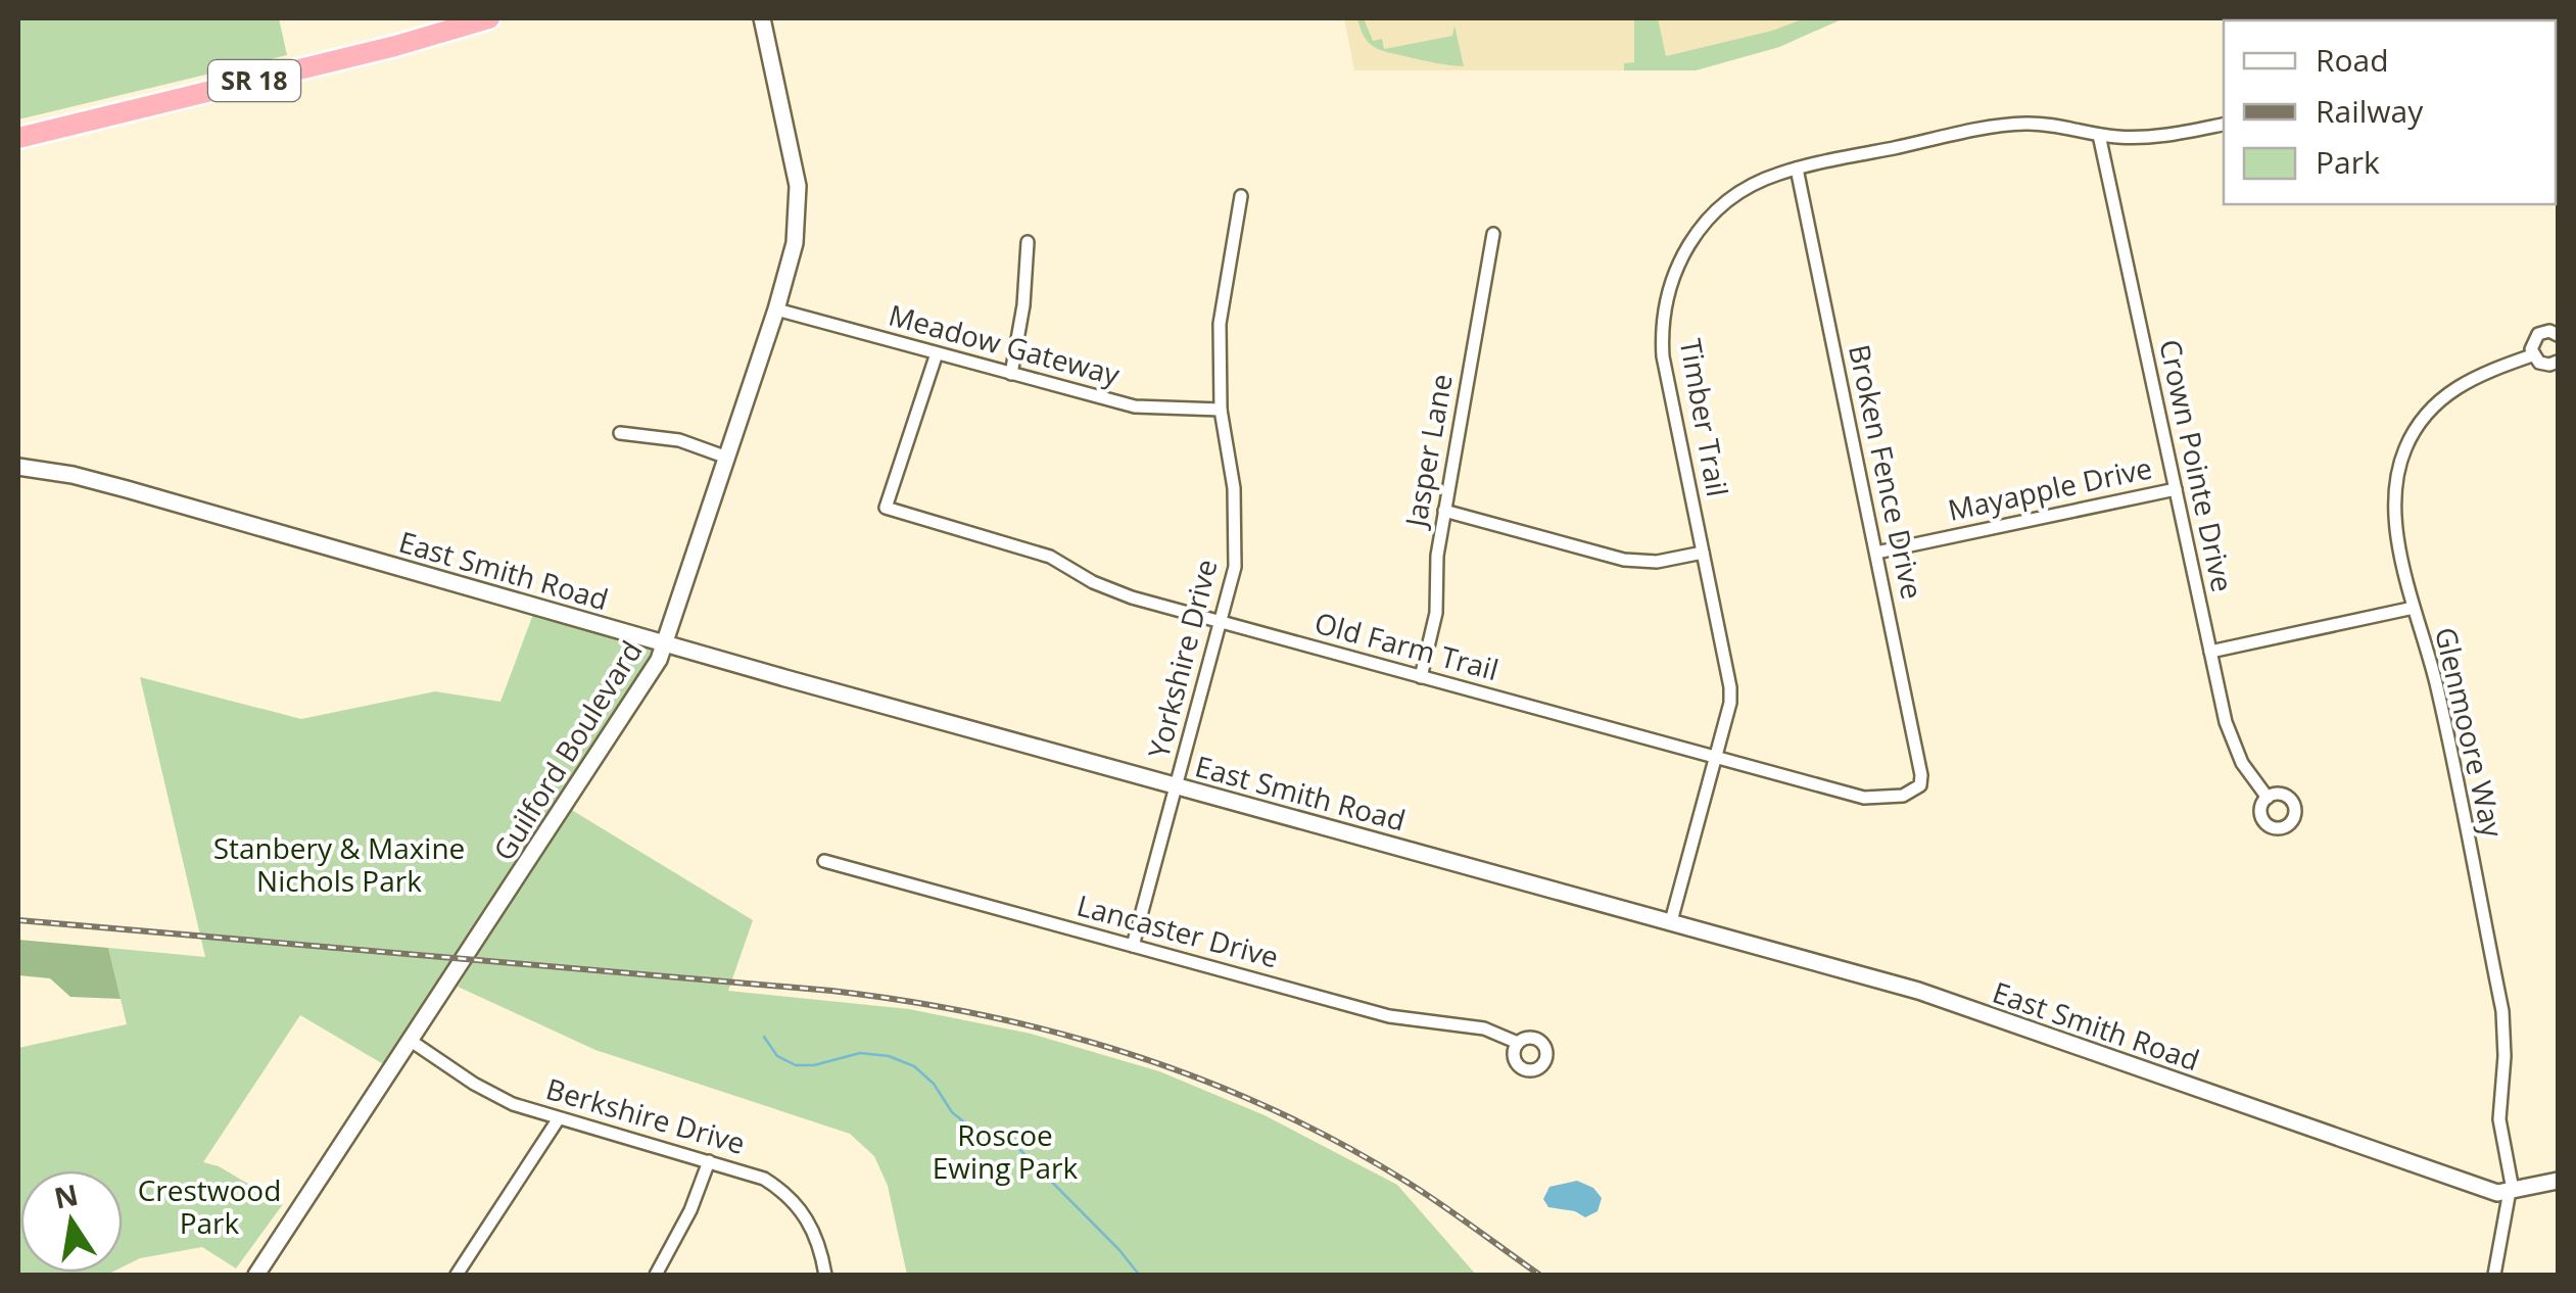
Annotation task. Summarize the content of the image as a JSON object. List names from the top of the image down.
{
  "streets": {
    "highway": ["SR 18"],
    "street": [
      "Meadow Gateway",
      "Timber Trail",
      "Jasper Lane",
      "Crown Pointe Drive",
      "Broken Fence Drive",
      "Mayapple Drive",
      "East Smith Road",
      "Old Farm Trail",
      "Yorkshire Drive",
      "Glenmoore Way",
      "Guilford Boulevard",
      "Lancaster Drive",
      "Berkshire Drive"
    ]
  },
  "crossings": [
    ["Meadow Gateway", "Old Farm Trail"],
    ["Meadow Gateway", "Yorkshire Drive"],
    ["Meadow Gateway", "Guilford Boulevard"],
    ["Timber Trail", "Crown Pointe Drive"],
    ["Timber Trail", "Broken Fence Drive"],
    ["Timber Trail", "East Smith Road"],
    ["Timber Trail", "Old Farm Trail"],
    ["Jasper Lane", "Old Farm Trail"],
    ["Crown Pointe Drive", "Mayapple Drive"],
    ["Broken Fence Drive", "Mayapple Drive"],
    ["Broken Fence Drive", "Old Farm Trail"],
    ["East Smith Road", "Yorkshire Drive"],
    ["East Smith Road", "Glenmoore Way"],
    ["East Smith Road", "Guilford Boulevard"],
    ["Old Farm Trail", "Yorkshire Drive"],
    ["Yorkshire Drive", "Lancaster Drive"],
    ["Guilford Boulevard", "Berkshire Drive"]
  ],
  "parks": ["Stanbery & Maxine Nichols Park", "Roscoe Ewing Park", "Crestwood Park"],
  "legend": ["Road", "Railway", "Park"],
  "north": "top"
}
